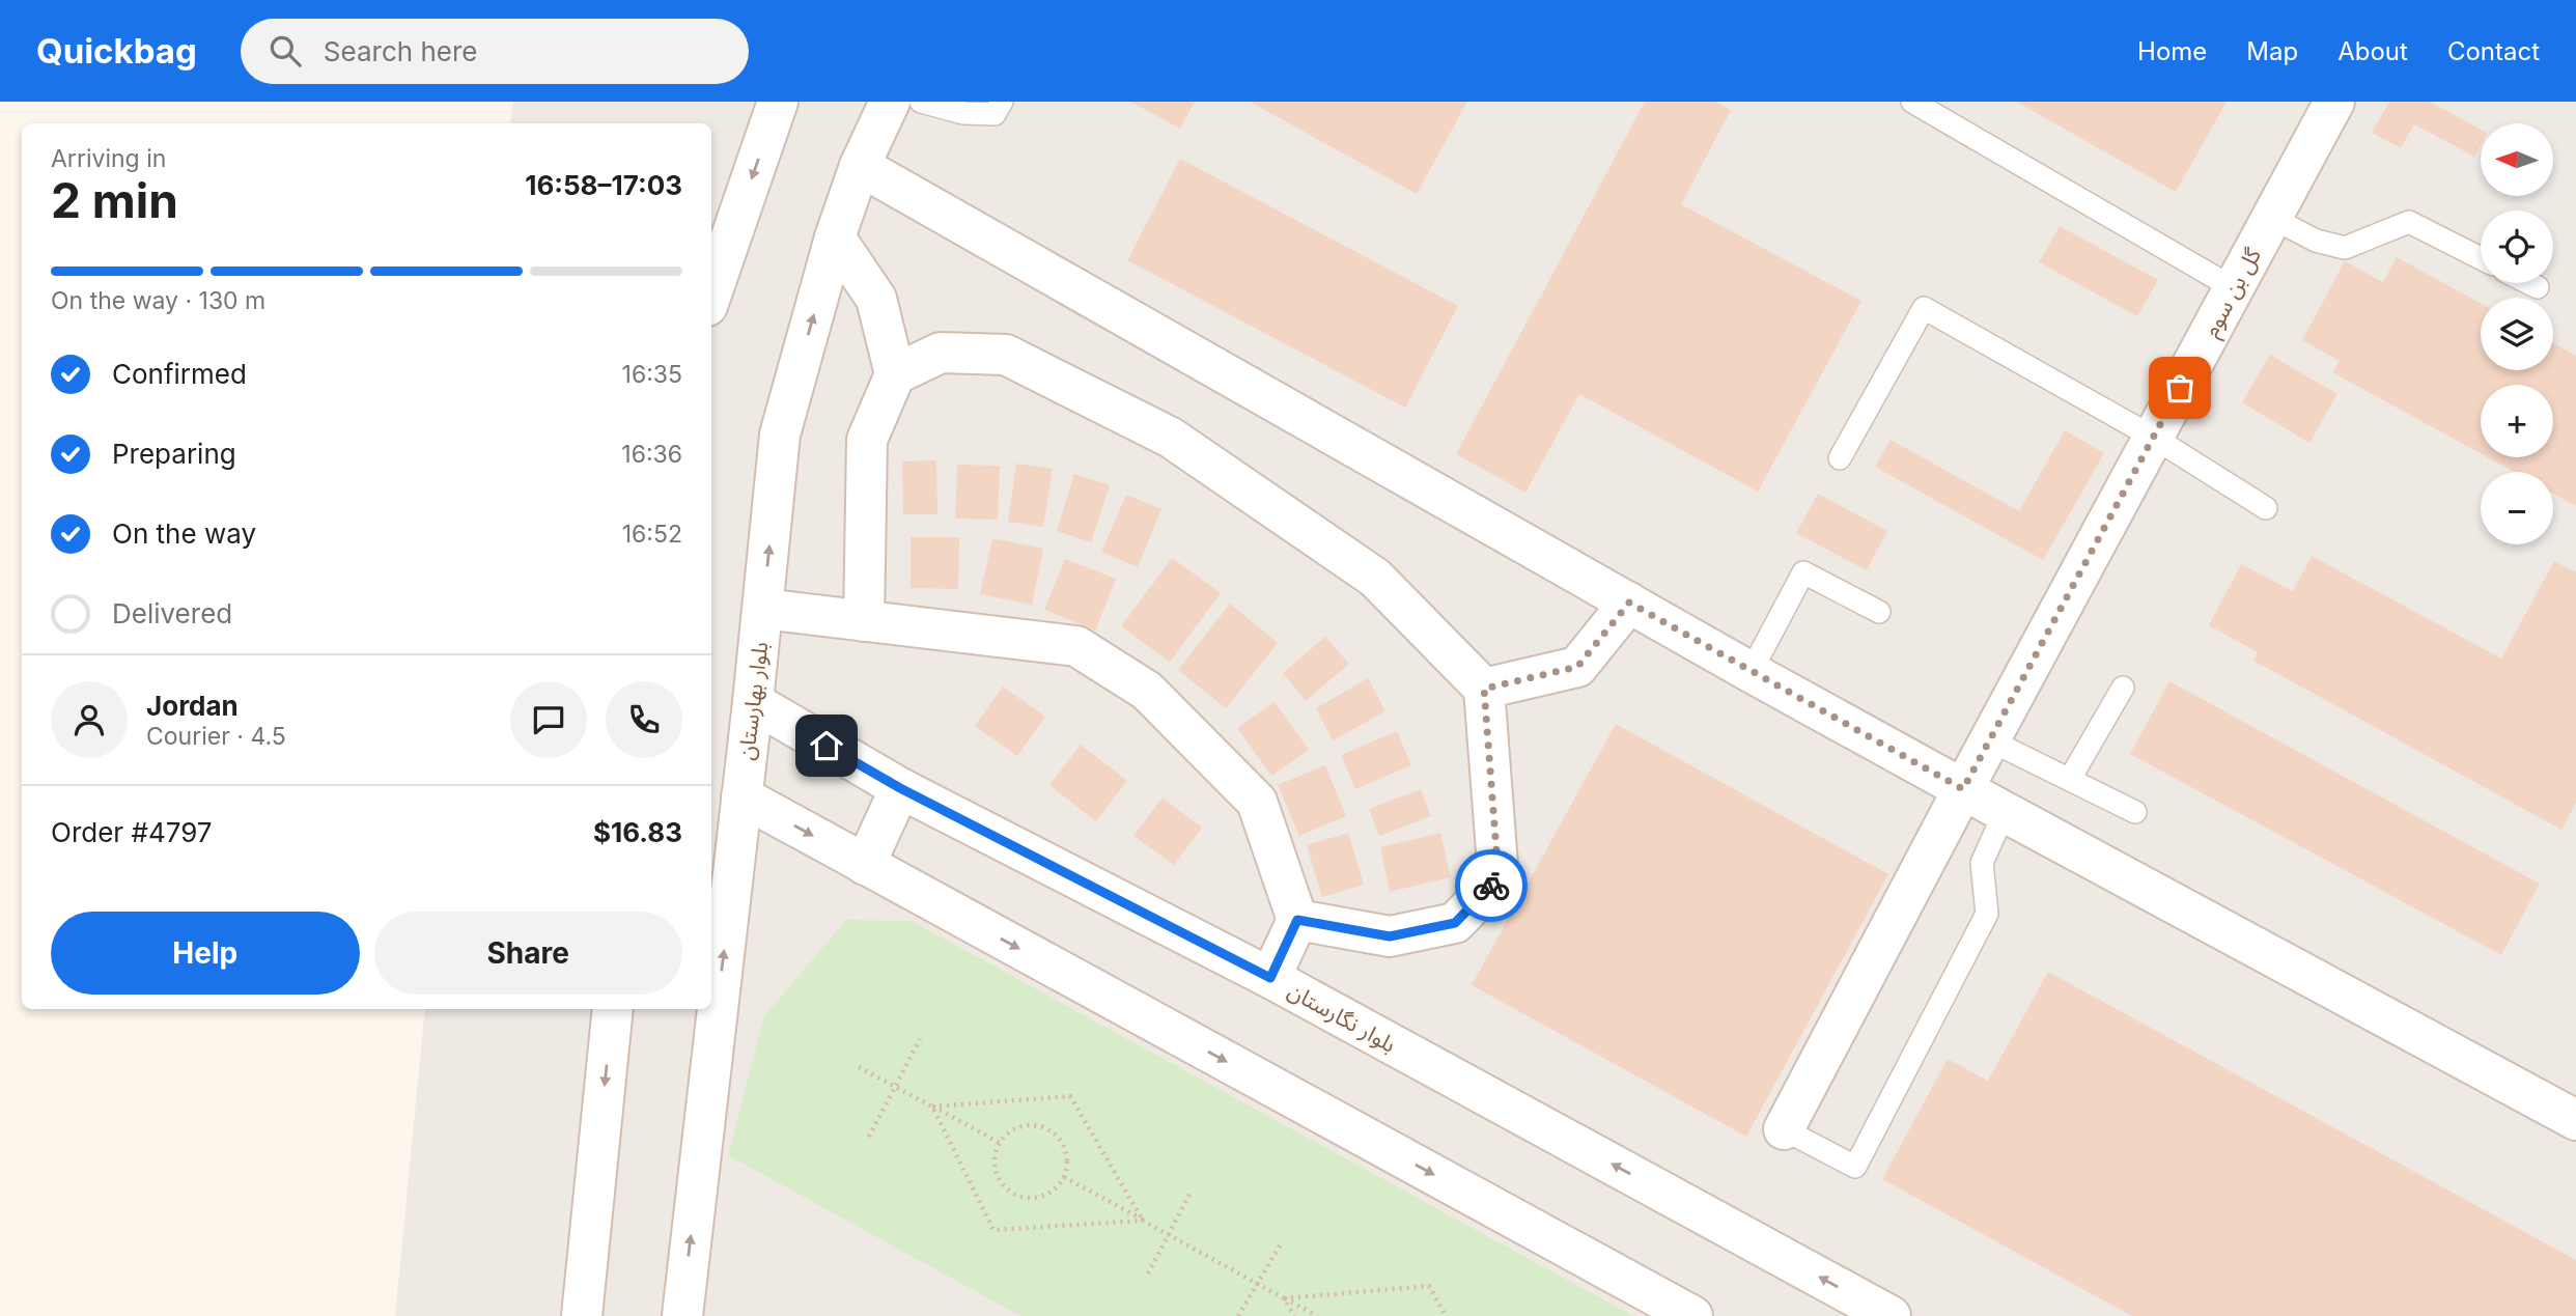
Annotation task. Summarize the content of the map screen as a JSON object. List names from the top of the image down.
{
  "streets": {
    "street": ["گل بن سوم", "بلوار بهارستان", "بلوار نگارستان"]
  },
  "crossings": [
    ["بلوار بهارستان", "بلوار نگارستان"]
  ],
  "north": "left",
  "page": {
    "header": "Quickbag",
    "search": "Search here",
    "nav": [
      "Home",
      "Map",
      "About",
      "Contact"
    ],
    "map_buttons": ["+", "−"],
    "heading": ["2 min", "Arriving in", "16:58–17:03"],
    "panel": [
      "Jordan",
      "Courier · 4.5",
      "Order #4797",
      "$16.83"
    ],
    "bar": "On the way · 130 m",
    "list": [
      ["Confirmed", "16:35"],
      ["Preparing", "16:36"],
      ["On the way", "16:52"],
      "Delivered"
    ],
    "buttons": ["Help", "Share"]
  }
}
